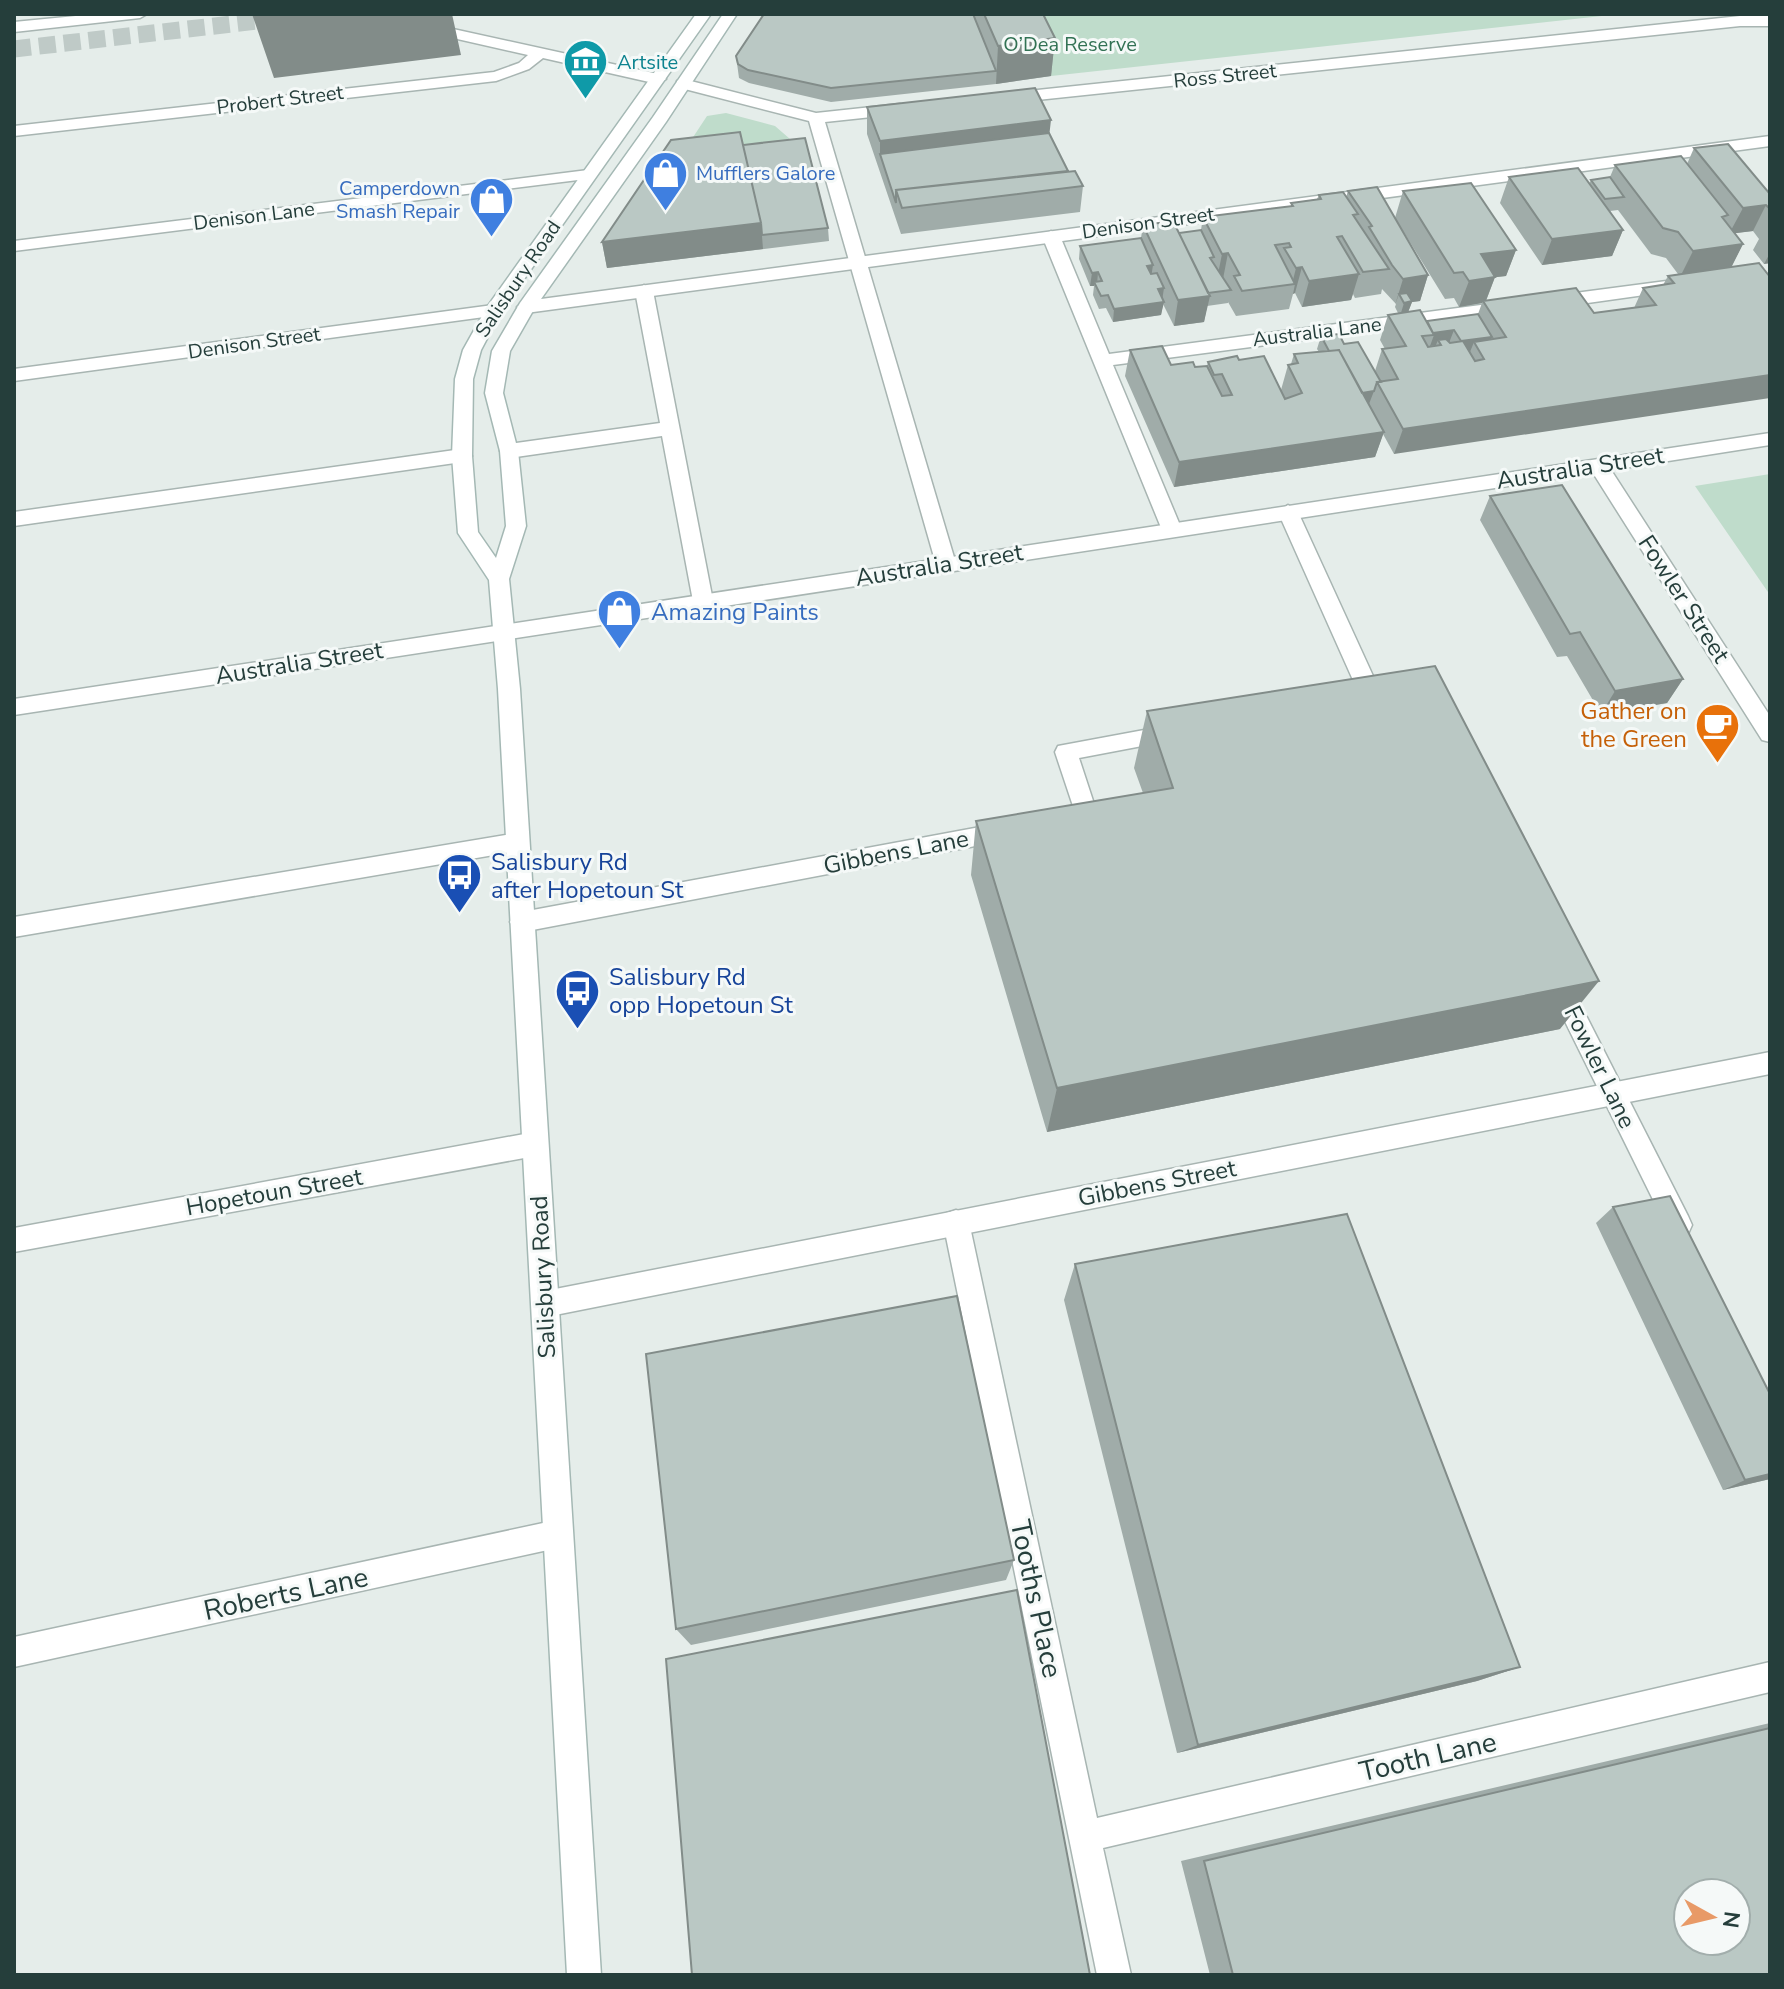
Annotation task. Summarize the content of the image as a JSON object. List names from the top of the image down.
{
  "streets": {
    "street": [
      "Ross Street",
      "Probert Street",
      "Denison Lane",
      "Denison Street",
      "Salisbury Road",
      "Australia Lane",
      "Australia Street",
      "Fowler Street",
      "Gibbens Lane",
      "Fowler Lane",
      "Gibbens Street",
      "Hopetoun Street",
      "Roberts Lane",
      "Tooths Place",
      "Tooth Lane"
    ]
  },
  "crossings": [
    ["Denison Lane", "Salisbury Road"],
    ["Denison Street", "Salisbury Road"],
    ["Salisbury Road", "Australia Street"],
    ["Salisbury Road", "Gibbens Lane"],
    ["Salisbury Road", "Gibbens Street"],
    ["Salisbury Road", "Hopetoun Street"],
    ["Salisbury Road", "Roberts Lane"],
    ["Australia Street", "Fowler Street"],
    ["Fowler Lane", "Gibbens Street"],
    ["Gibbens Street", "Tooths Place"],
    ["Tooths Place", "Tooth Lane"]
  ],
  "parks": ["O’Dea Reserve"],
  "places": {
    "museum": ["Artsite"],
    "shop": ["Mufflers Galore", "Camperdown Smash Repair", "Amazing Paints"],
    "cafe": ["Gather on the Green"],
    "bus stop": ["Salisbury Rd after Hopetoun St", "Salisbury Rd opp Hopetoun St"]
  },
  "north": "right"
}
